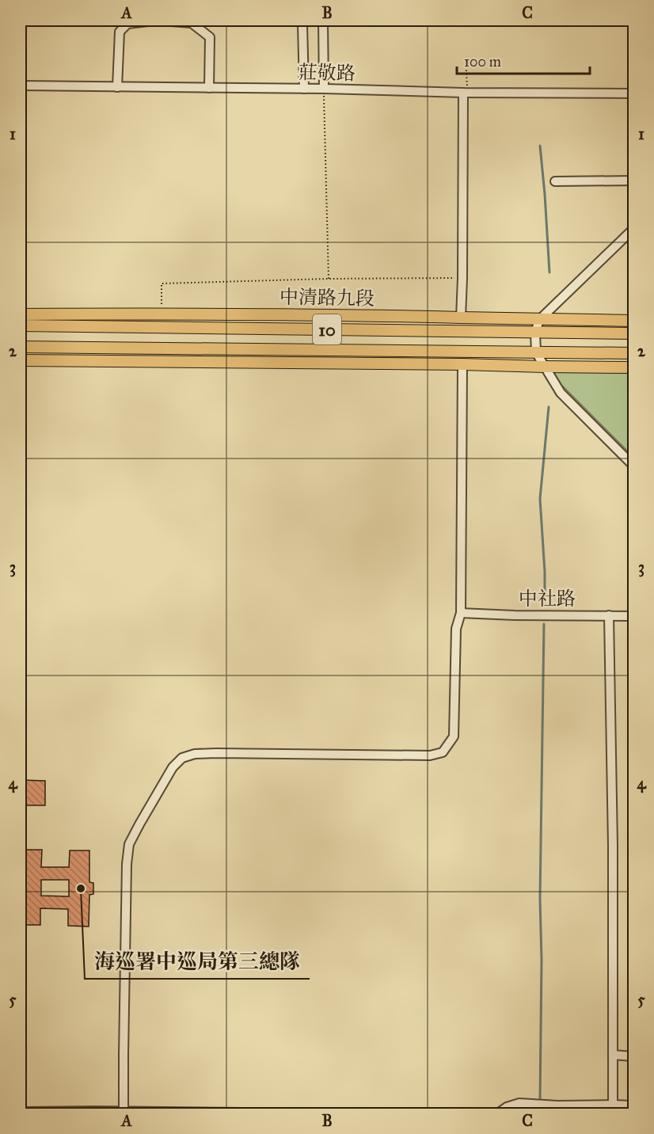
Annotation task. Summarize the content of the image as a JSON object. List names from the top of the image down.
{
  "streets": {
    "main road": ["中清路九段", "10"],
    "street": ["莊敬路", "中社路"]
  },
  "places": ["海巡署中巡局第三總隊"],
  "scale_bar": "100 m",
  "grid": {
    "columns": ["A", "B", "C"],
    "rows": [
      "1",
      "2",
      "3",
      "4",
      "5"
    ]
  }
}
